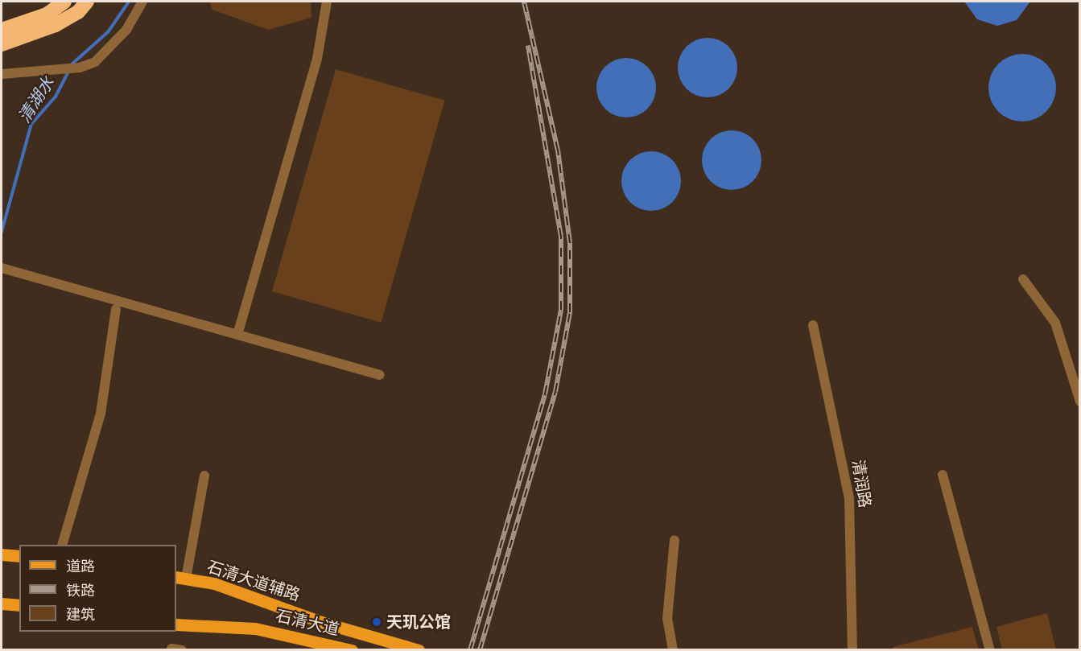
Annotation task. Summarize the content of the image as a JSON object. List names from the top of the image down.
{
  "streets": {
    "main road": ["石清大道辅路", "石清大道"],
    "street": ["清润路"]
  },
  "crossings": [
    ["石清大道辅路", "石清大道"]
  ],
  "water": ["清湖水"],
  "places": ["天玑公馆"],
  "legend": ["道路", "铁路", "建筑"]
}
